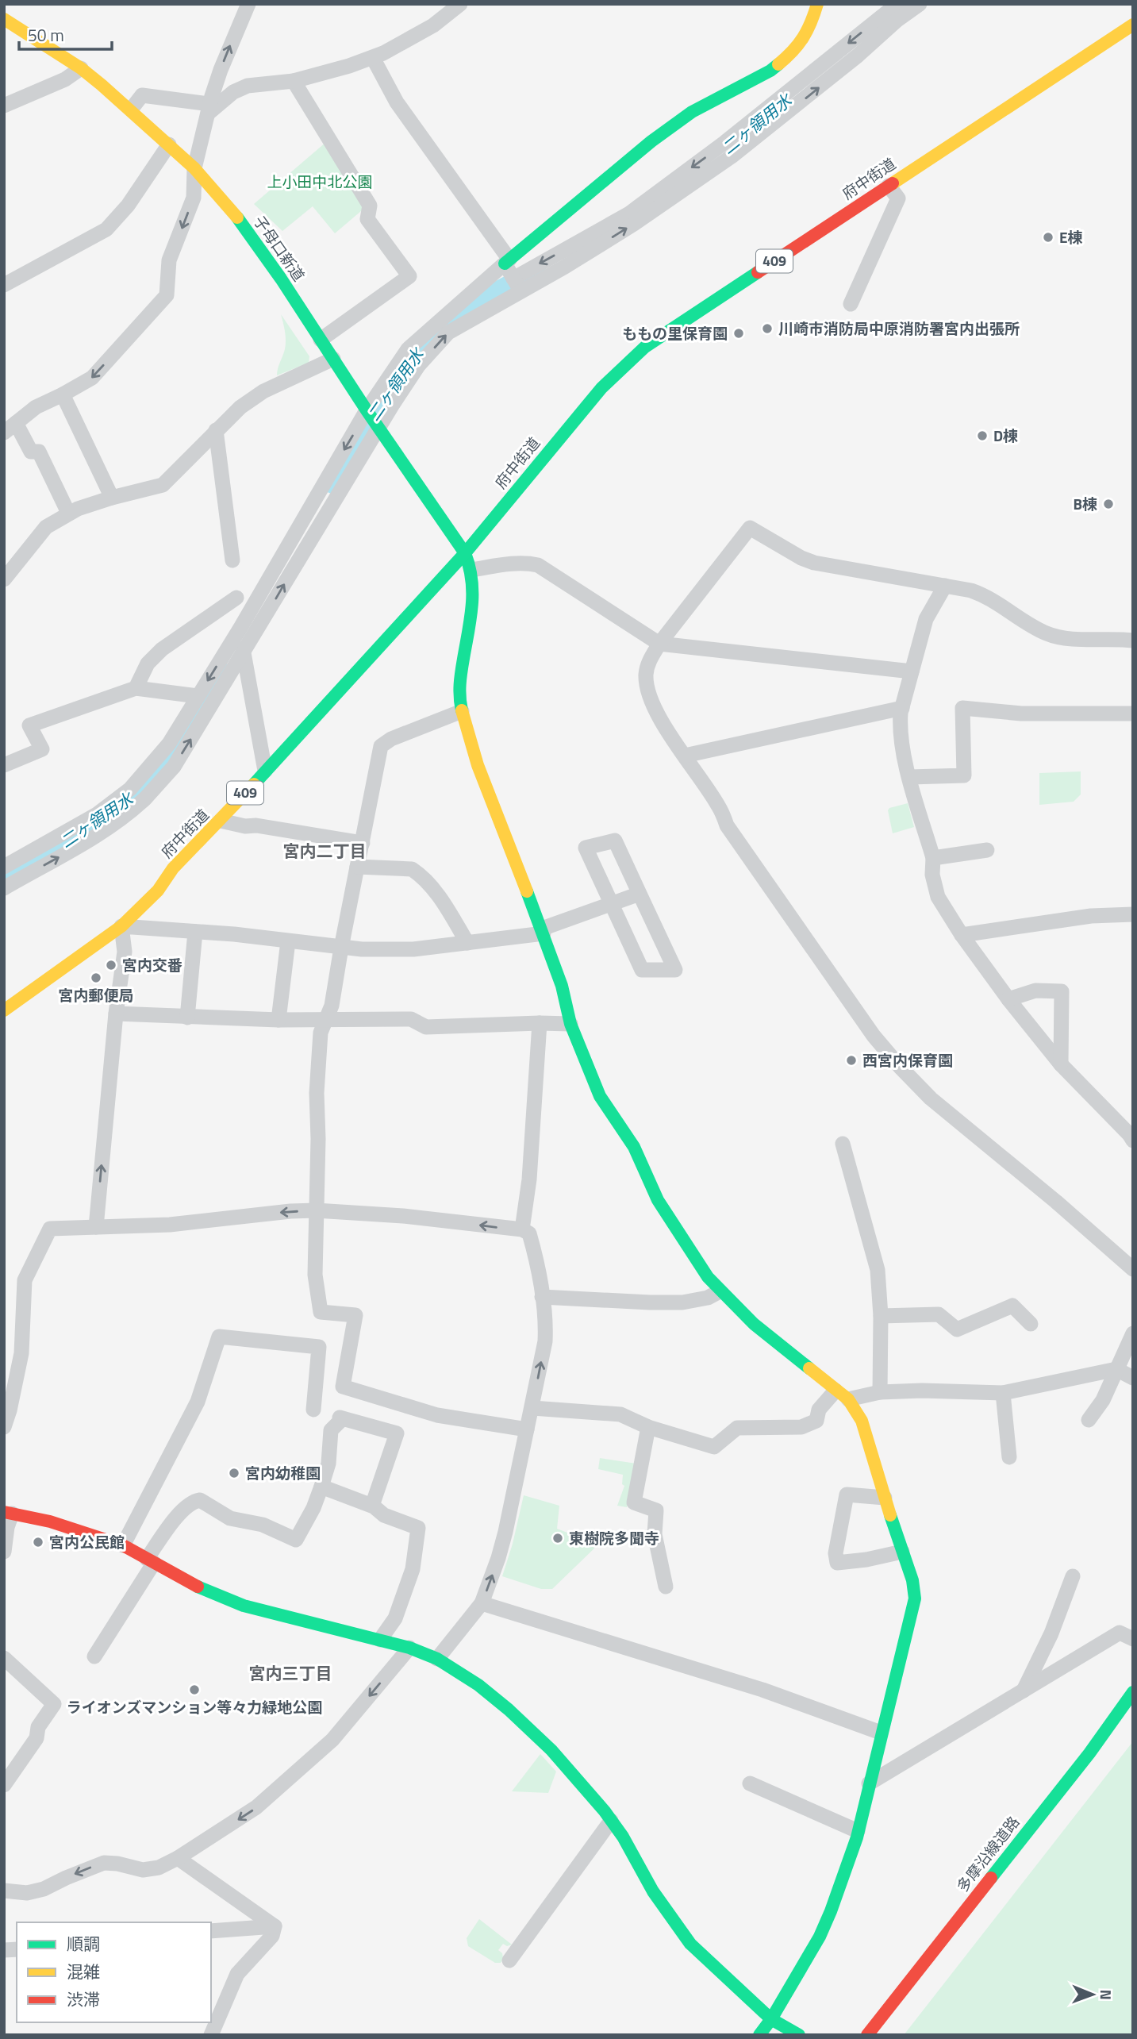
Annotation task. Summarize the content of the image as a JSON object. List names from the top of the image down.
{
  "streets": {
    "main road": [
      "府中街道",
      "子母口新道",
      "409",
      "多摩沿線道路"
    ]
  },
  "crossings": [
    ["府中街道", "子母口新道"]
  ],
  "districts": ["宮内二丁目", "宮内三丁目"],
  "water": ["二ヶ領用水"],
  "parks": ["上小田中北公園"],
  "places": [
    "E棟",
    "川崎市消防局中原消防署宮内出張所",
    "ももの里保育園",
    "D棟",
    "B棟",
    "宮内交番",
    "宮内郵便局",
    "西宮内保育園",
    "宮内幼稚園",
    "東樹院多聞寺",
    "宮内公民館",
    "ライオンズマンション等々力緑地公園"
  ],
  "legend": ["順調", "混雑", "渋滞"],
  "scale_bar": "50 m",
  "north": "right"
}
